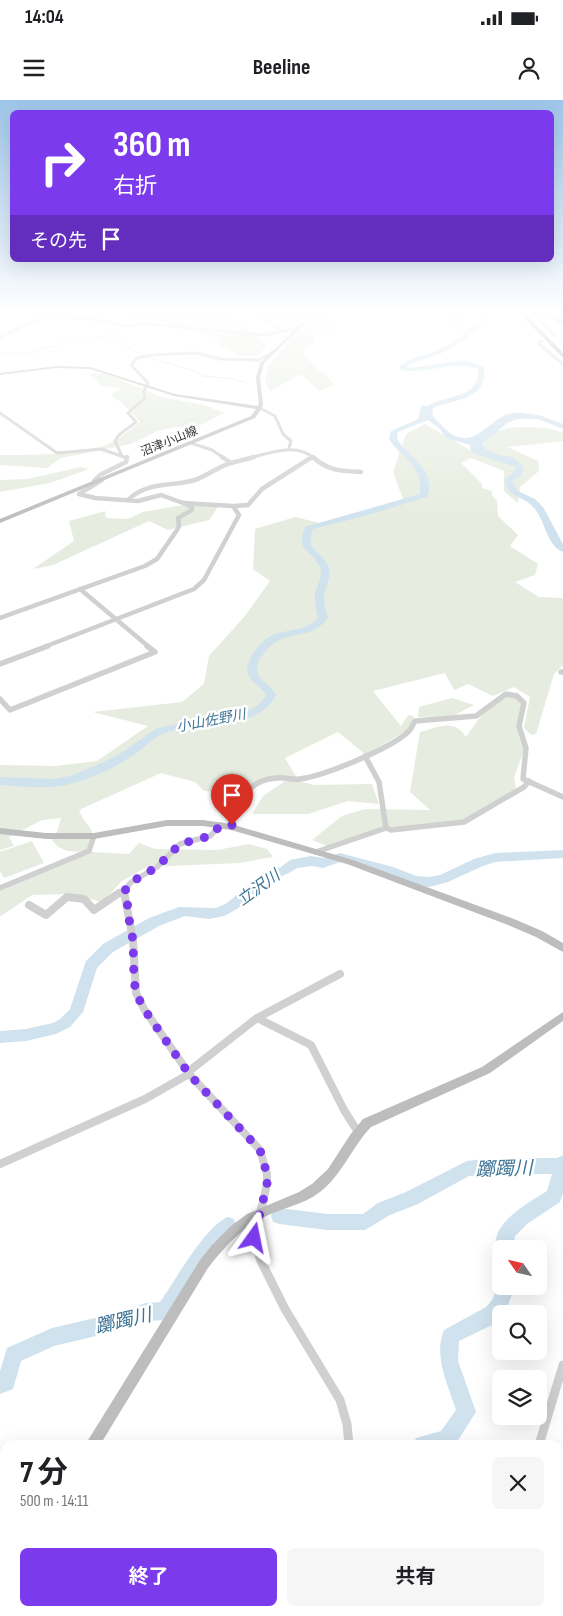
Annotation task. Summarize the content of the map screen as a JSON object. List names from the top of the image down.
{
  "streets": {
    "main road": ["沼津小山線"]
  },
  "water": ["小山佐野川", "立沢川", "躑躅川"],
  "north": "top left",
  "page": {
    "status": "14:04",
    "header": "Beeline",
    "turn": ["360 m", "右折"],
    "then": "その先",
    "heading": ["7 分", "500 m · 14:11"],
    "buttons": ["終了", "共有"]
  }
}
